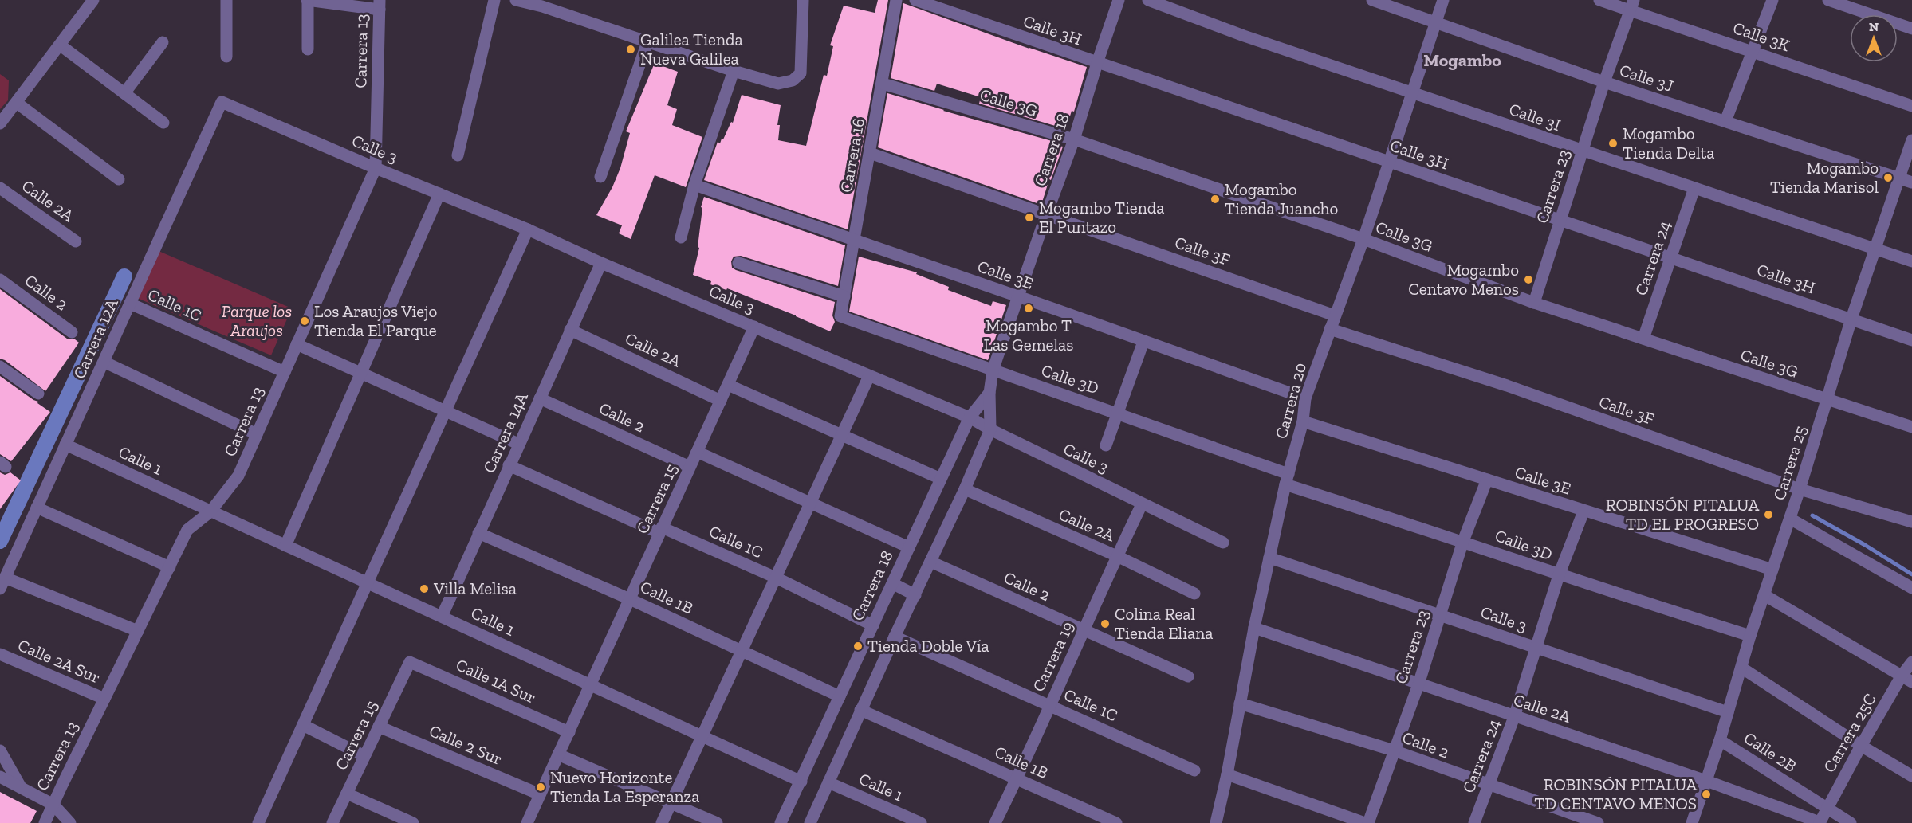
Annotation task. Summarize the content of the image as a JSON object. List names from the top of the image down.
{
  "streets": {
    "street": [
      "Calle 3H",
      "Calle 3K",
      "Carrera 13",
      "Calle 3J",
      "Calle 3G",
      "Calle 3I",
      "Calle 3",
      "Carrera 18",
      "Carrera 16",
      "Carrera 23",
      "Calle 2A",
      "Calle 3F",
      "Carrera 24",
      "Calle 3E",
      "Calle 2",
      "Calle 1C",
      "Carrera 12A",
      "Calle 3D",
      "Carrera 20",
      "Carrera 14A",
      "Calle 1",
      "Carrera 25",
      "Carrera 15",
      "Calle 1B",
      "Carrera 19",
      "Calle 2A Sur",
      "Calle 1A Sur",
      "Carrera 25C",
      "Calle 2 Sur",
      "Calle 2B"
    ]
  },
  "crossings": [
    ["Calle 3H", "Carrera 18"],
    ["Calle 3H", "Carrera 23"],
    ["Calle 3H", "Carrera 24"],
    ["Calle 3H", "Carrera 20"],
    ["Calle 3H", "Carrera 25"],
    ["Calle 3K", "Carrera 23"],
    ["Carrera 13", "Calle 3"],
    ["Carrera 13", "Calle 1C"],
    ["Carrera 13", "Calle 1"],
    ["Carrera 13", "Calle 2A Sur"],
    ["Calle 3J", "Carrera 23"],
    ["Calle 3J", "Carrera 20"],
    ["Calle 3J", "Carrera 25"],
    ["Calle 3G", "Carrera 18"],
    ["Calle 3G", "Carrera 16"],
    ["Calle 3G", "Carrera 23"],
    ["Calle 3G", "Carrera 24"],
    ["Calle 3G", "Carrera 20"],
    ["Calle 3G", "Carrera 25"],
    ["Calle 3I", "Carrera 23"],
    ["Calle 3I", "Carrera 24"],
    ["Calle 3I", "Carrera 20"],
    ["Calle 3I", "Carrera 25"],
    ["Calle 3", "Carrera 18"],
    ["Calle 3", "Carrera 23"],
    ["Calle 3", "Carrera 24"],
    ["Calle 3", "Carrera 12A"],
    ["Calle 3", "Carrera 20"],
    ["Calle 3", "Carrera 14A"],
    ["Calle 3", "Carrera 25"],
    ["Calle 3", "Carrera 15"],
    ["Calle 3", "Carrera 19"],
    ["Carrera 18", "Calle 2A"],
    ["Carrera 18", "Calle 3F"],
    ["Carrera 18", "Calle 3E"],
    ["Carrera 18", "Calle 2"],
    ["Carrera 18", "Calle 1C"],
    ["Carrera 18", "Calle 3D"],
    ["Carrera 18", "Calle 1"],
    ["Carrera 18", "Calle 1B"],
    ["Carrera 16", "Calle 3F"],
    ["Carrera 16", "Calle 3E"],
    ["Carrera 16", "Calle 3D"],
    ["Carrera 23", "Calle 2A"],
    ["Carrera 23", "Calle 3E"],
    ["Carrera 23", "Calle 2"],
    ["Carrera 23", "Calle 3D"],
    ["Calle 2A", "Carrera 24"],
    ["Calle 2A", "Carrera 20"],
    ["Calle 2A", "Carrera 14A"],
    ["Calle 2A", "Carrera 25"],
    ["Calle 2A", "Carrera 15"],
    ["Calle 2A", "Carrera 19"],
    ["Calle 2A", "Carrera 25C"],
    ["Calle 3F", "Carrera 20"],
    ["Calle 3F", "Carrera 25"],
    ["Carrera 24", "Calle 3E"],
    ["Carrera 24", "Calle 2"],
    ["Carrera 24", "Calle 3D"],
    ["Calle 3E", "Carrera 20"],
    ["Calle 3E", "Carrera 25"],
    ["Calle 2", "Carrera 20"],
    ["Calle 2", "Carrera 14A"],
    ["Calle 2", "Carrera 15"],
    ["Calle 2", "Carrera 19"],
    ["Calle 1C", "Carrera 12A"],
    ["Calle 1C", "Carrera 14A"],
    ["Calle 1C", "Carrera 15"],
    ["Calle 1C", "Carrera 19"],
    ["Carrera 12A", "Calle 1"],
    ["Calle 3D", "Carrera 20"],
    ["Calle 3D", "Carrera 25"],
    ["Carrera 14A", "Calle 1"],
    ["Carrera 14A", "Calle 1B"],
    ["Calle 1", "Carrera 15"],
    ["Carrera 25", "Calle 2B"],
    ["Carrera 15", "Calle 1B"],
    ["Carrera 15", "Calle 1A Sur"],
    ["Carrera 15", "Calle 2 Sur"],
    ["Calle 1B", "Carrera 19"],
    ["Carrera 25C", "Calle 2B"]
  ],
  "districts": ["Mogambo"],
  "parks": ["Parque los Araujos"],
  "places": [
    "Galilea Tienda Nueva Galilea",
    "Mogambo Tienda Delta",
    "Mogambo Tienda Marisol",
    "Mogambo Tienda Juancho",
    "Mogambo Tienda El Puntazo",
    "Mogambo Centavo Menos",
    "Mogambo T Las Gemelas",
    "Los Araujos Viejo Tienda El Parque",
    "ROBINSÓN PITALUA TD EL PROGRESO",
    "Villa Melisa",
    "Colina Real Tienda Eliana",
    "Tienda Doble Vía",
    "Nuevo Horizonte Tienda La Esperanza",
    "ROBINSÓN PITALUA TD CENTAVO MENOS"
  ],
  "north": "top"
}
